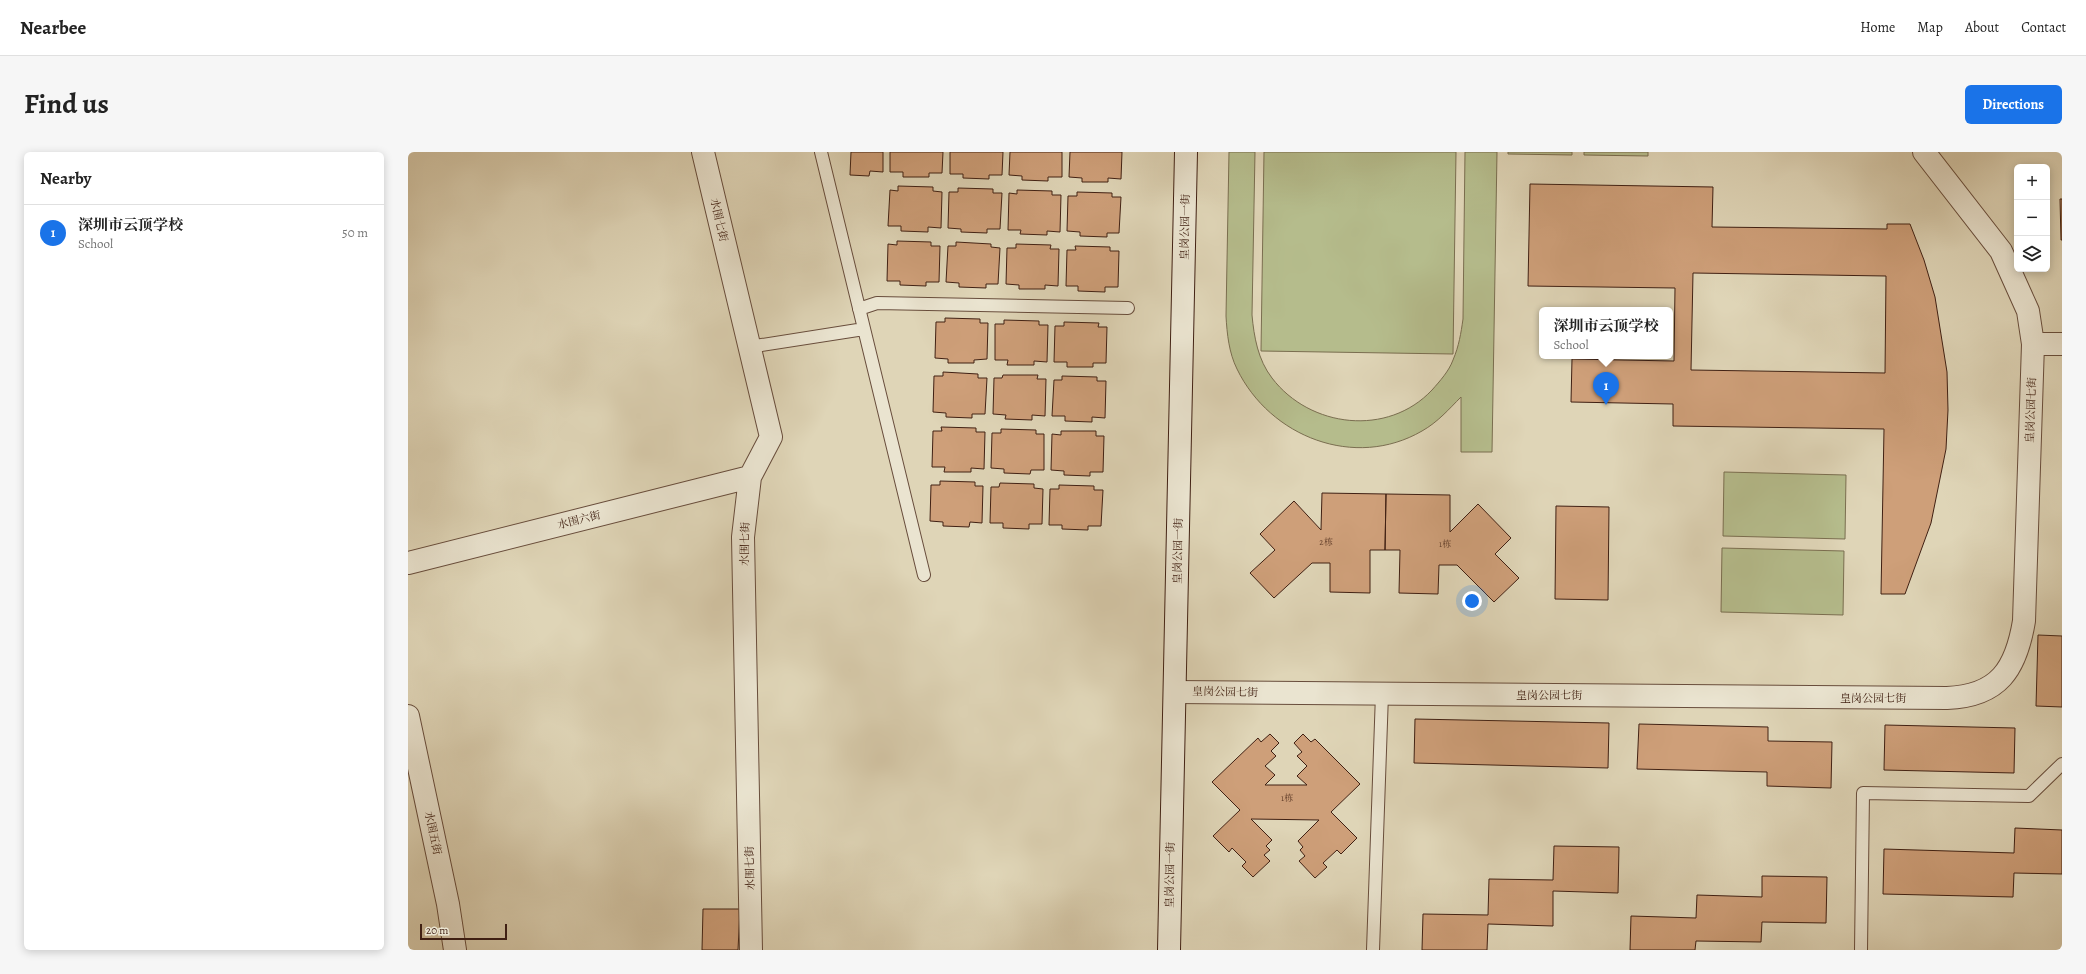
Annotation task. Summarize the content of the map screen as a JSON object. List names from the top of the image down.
{
  "streets": {
    "street": [
      "水围七街",
      "皇岗公园一街",
      "皇岗公园七街",
      "水围六街",
      "水围五街"
    ]
  },
  "crossings": [
    ["水围七街", "水围六街"],
    ["皇岗公园一街", "皇岗公园七街"]
  ],
  "house_numbers": ["2栋", "1栋", "1栋"],
  "scale_bar": "20 m",
  "page": {
    "header": "Nearbee",
    "nav": [
      "Home",
      "Map",
      "About",
      "Contact"
    ],
    "title": "Find us",
    "buttons": "Directions",
    "heading": "Nearby",
    "map_buttons": ["+", "−"],
    "list": [
      {
        "mark": "1",
        "name": "深圳市云顶学校",
        "note": "School",
        "value": "50 m"
      }
    ],
    "popup": ["深圳市云顶学校", "School"],
    "pins": "1",
    "scale": "20 m"
  }
}
